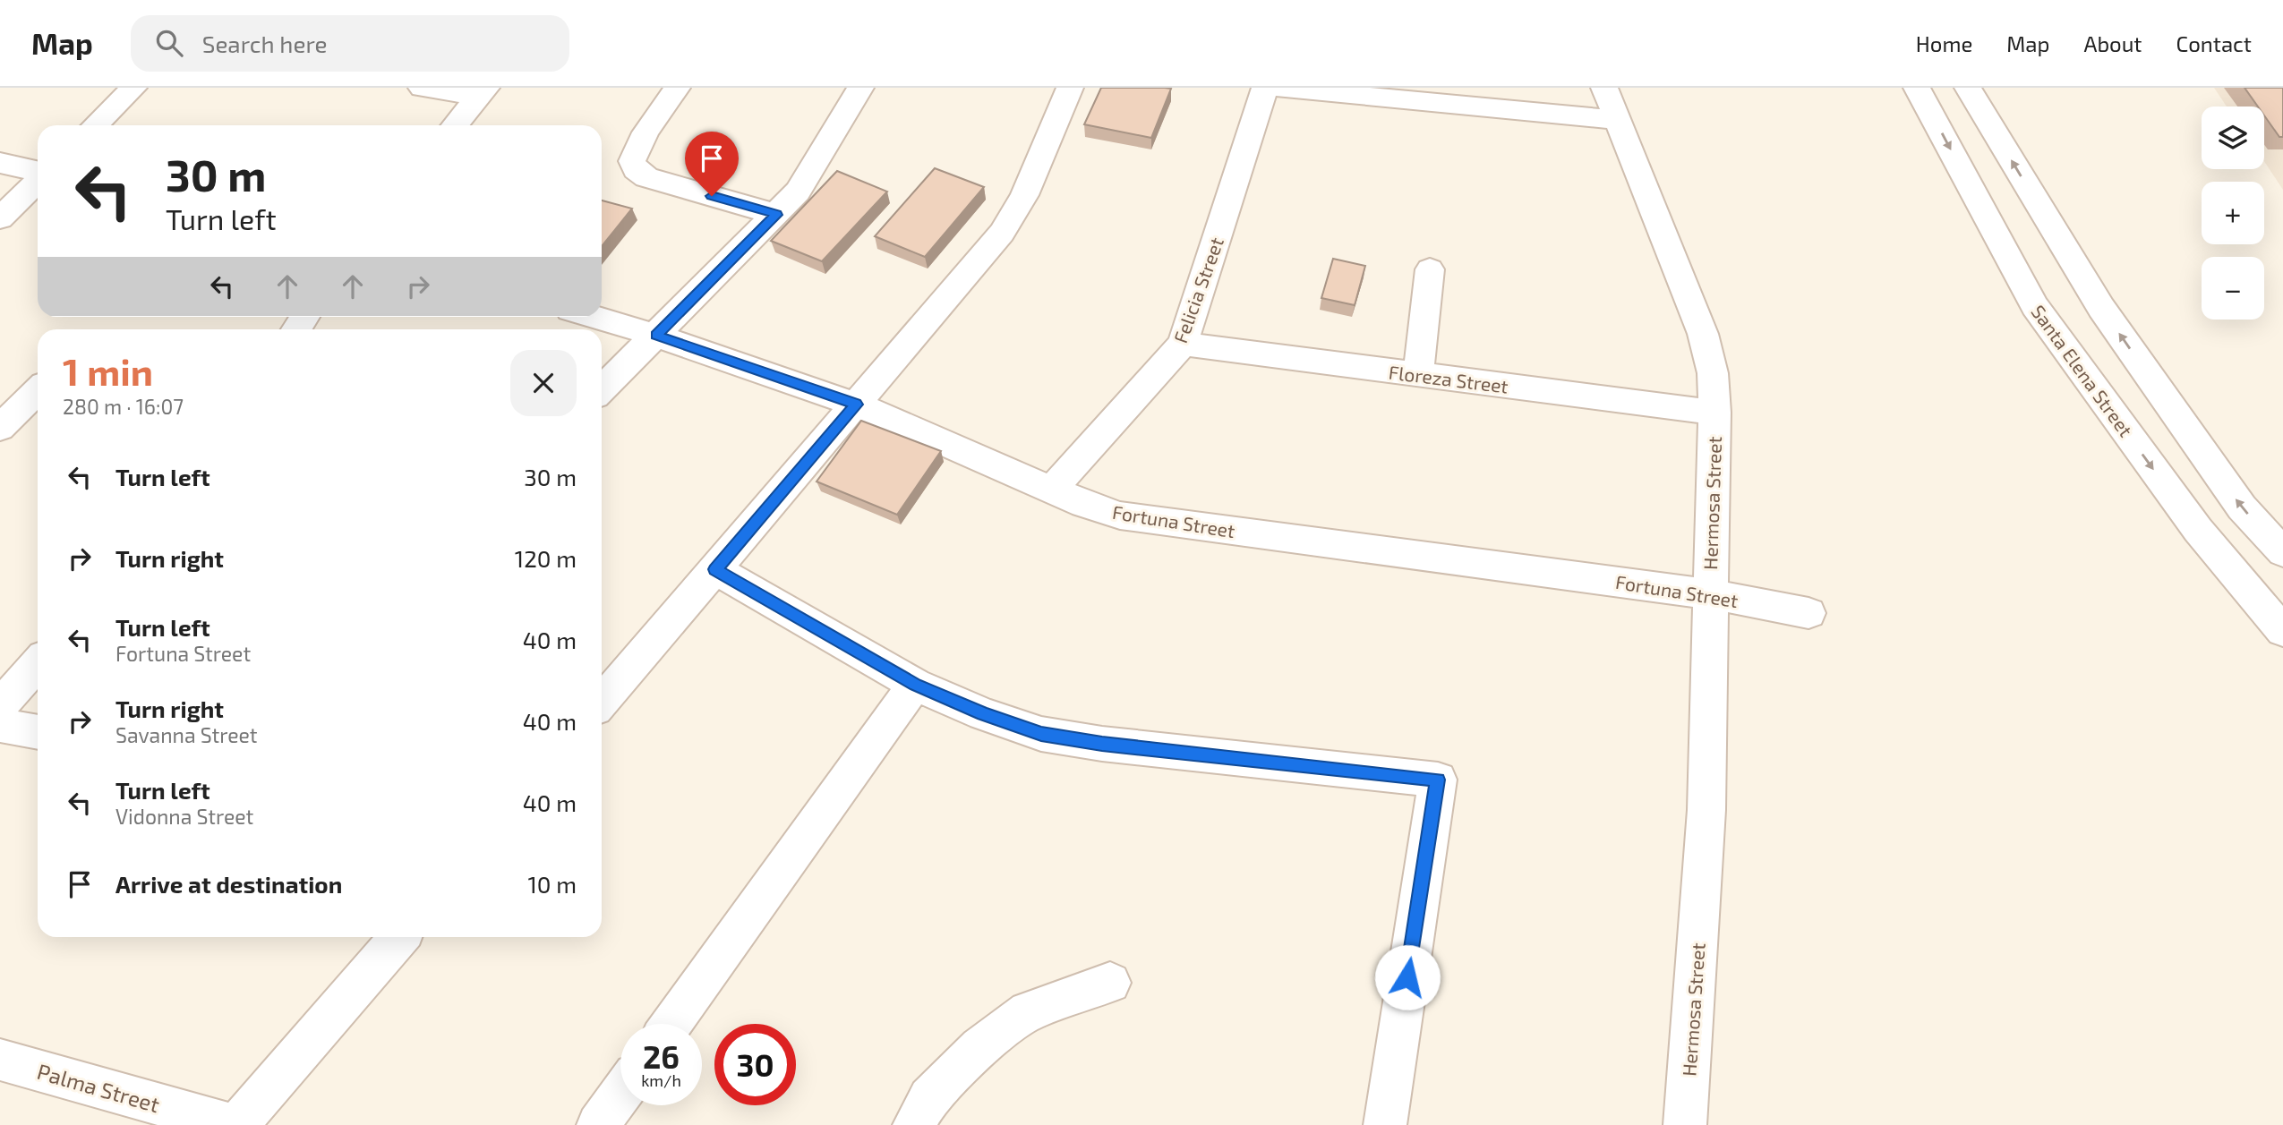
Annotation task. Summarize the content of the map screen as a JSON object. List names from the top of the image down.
{
  "streets": {
    "street": [
      "Felicia Street",
      "Santa Elena Street",
      "Floreza Street",
      "Hermosa Street",
      "Fortuna Street",
      "Palma Street"
    ]
  },
  "crossings": [
    ["Felicia Street", "Floreza Street"],
    ["Felicia Street", "Fortuna Street"],
    ["Floreza Street", "Hermosa Street"],
    ["Hermosa Street", "Fortuna Street"]
  ],
  "page": {
    "header": "Map",
    "search": "Search here",
    "nav": [
      "Home",
      "Map",
      "About",
      "Contact"
    ],
    "map_buttons": ["+", "−"],
    "turn": ["30 m", "Turn left"],
    "heading": ["1 min", "280 m · 16:07"],
    "list": [
      {
        "name": "Turn left",
        "value": "30 m"
      },
      {
        "name": "Turn right",
        "value": "120 m"
      },
      {
        "name": "Turn left",
        "note": "Fortuna Street",
        "value": "40 m"
      },
      {
        "name": "Turn right",
        "note": "Savanna Street",
        "value": "40 m"
      },
      {
        "name": "Turn left",
        "note": "Vidonna Street",
        "value": "40 m"
      },
      {
        "name": "Arrive at destination",
        "value": "10 m"
      }
    ],
    "speed": "26 km/h",
    "limit": "30"
  }
}
